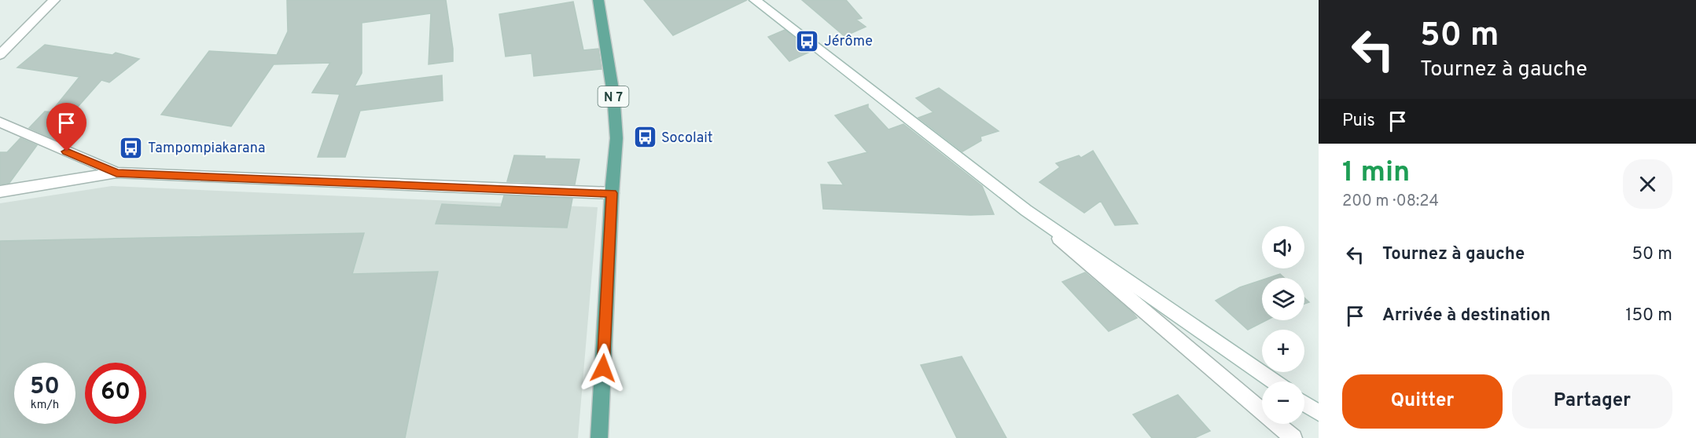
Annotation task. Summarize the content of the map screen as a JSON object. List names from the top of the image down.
{
  "streets": {
    "main road": ["N 7"]
  },
  "places": {
    "bus stop": ["Jérôme", "Socolait", "Tampompiakarana"]
  },
  "page": {
    "turn": ["50 m", "Tournez à gauche"],
    "then": "Puis",
    "heading": ["1 min", "200 m · 08:24"],
    "list": [
      {
        "name": "Tournez à gauche",
        "value": "50 m"
      },
      {
        "name": "Arrivée à destination",
        "value": "150 m"
      }
    ],
    "map_buttons": ["+", "−"],
    "speed": "50 km/h",
    "limit": "60",
    "buttons": ["Quitter", "Partager"]
  }
}
